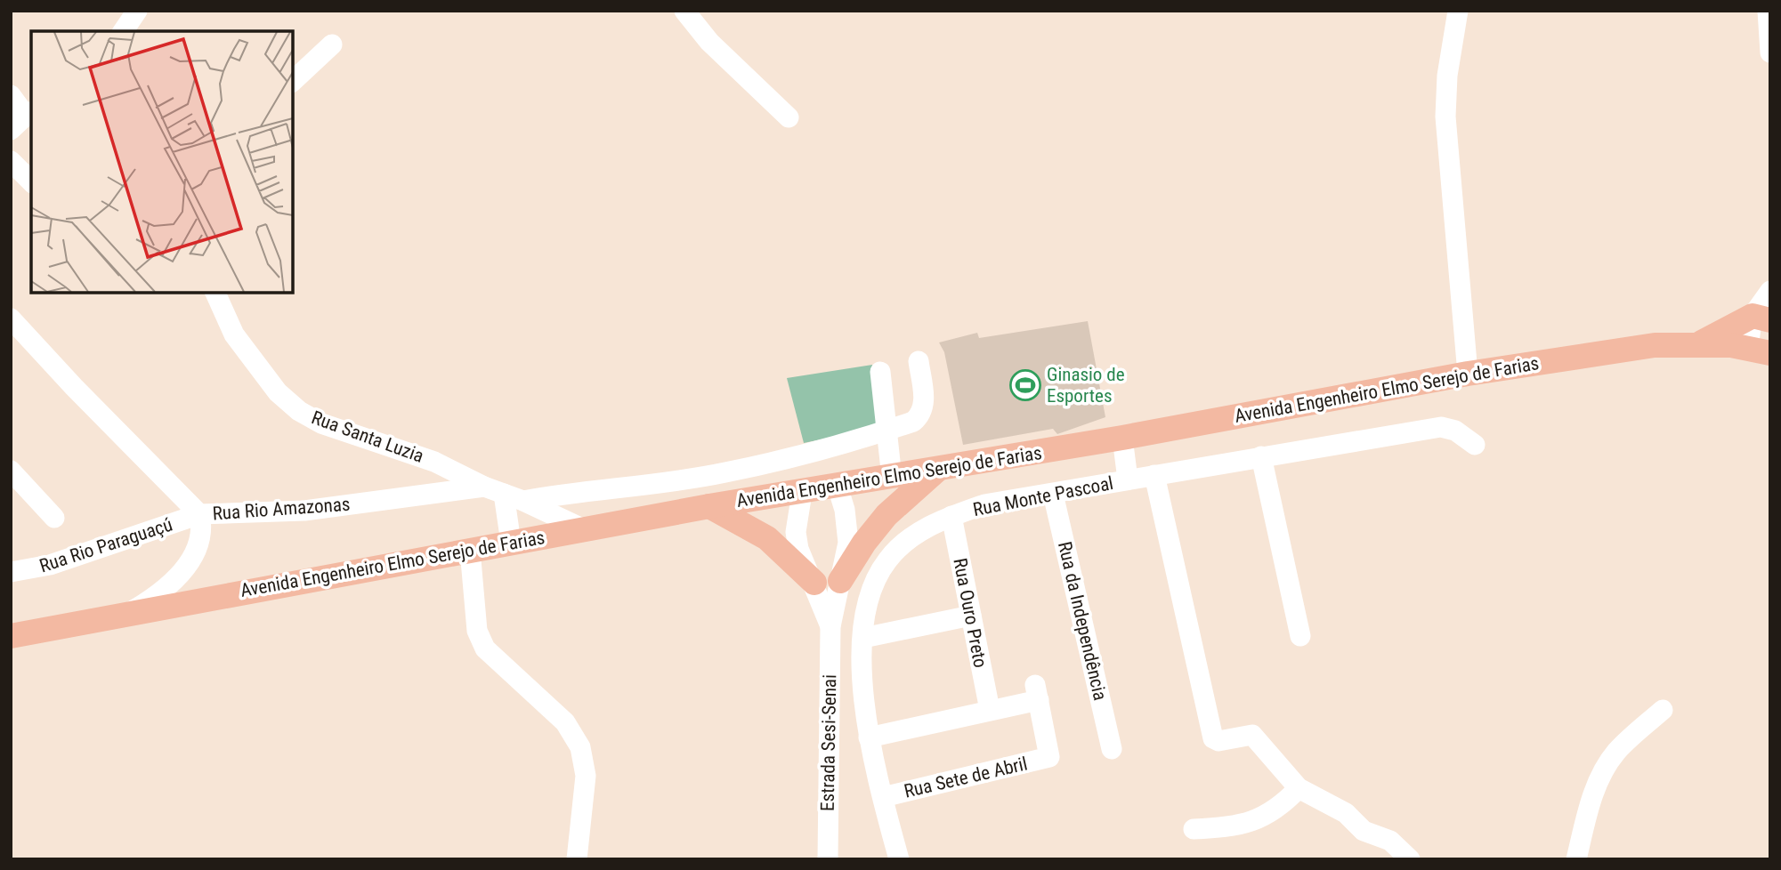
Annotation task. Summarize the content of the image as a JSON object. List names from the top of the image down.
{
  "streets": {
    "main road": ["Avenida Engenheiro Elmo Serejo de Farias"],
    "street": [
      "Rua Santa Luzia",
      "Rua Monte Pascoal",
      "Rua Rio Amazonas",
      "Rua Rio Paraguaçú",
      "Rua Ouro Preto",
      "Rua da Independência",
      "Estrada Sesi-Senai",
      "Rua Sete de Abril"
    ]
  },
  "crossings": [
    ["Avenida Engenheiro Elmo Serejo de Farias", "Estrada Sesi-Senai"],
    ["Rua Santa Luzia", "Rua Rio Amazonas"],
    ["Rua Monte Pascoal", "Rua Ouro Preto"],
    ["Rua Monte Pascoal", "Rua da Independência"],
    ["Rua Monte Pascoal", "Rua Sete de Abril"],
    ["Rua Rio Amazonas", "Rua Rio Paraguaçú"],
    ["Rua Ouro Preto", "Rua Sete de Abril"]
  ],
  "places": {
    "sports": ["Ginasio de Esportes"]
  }
}
